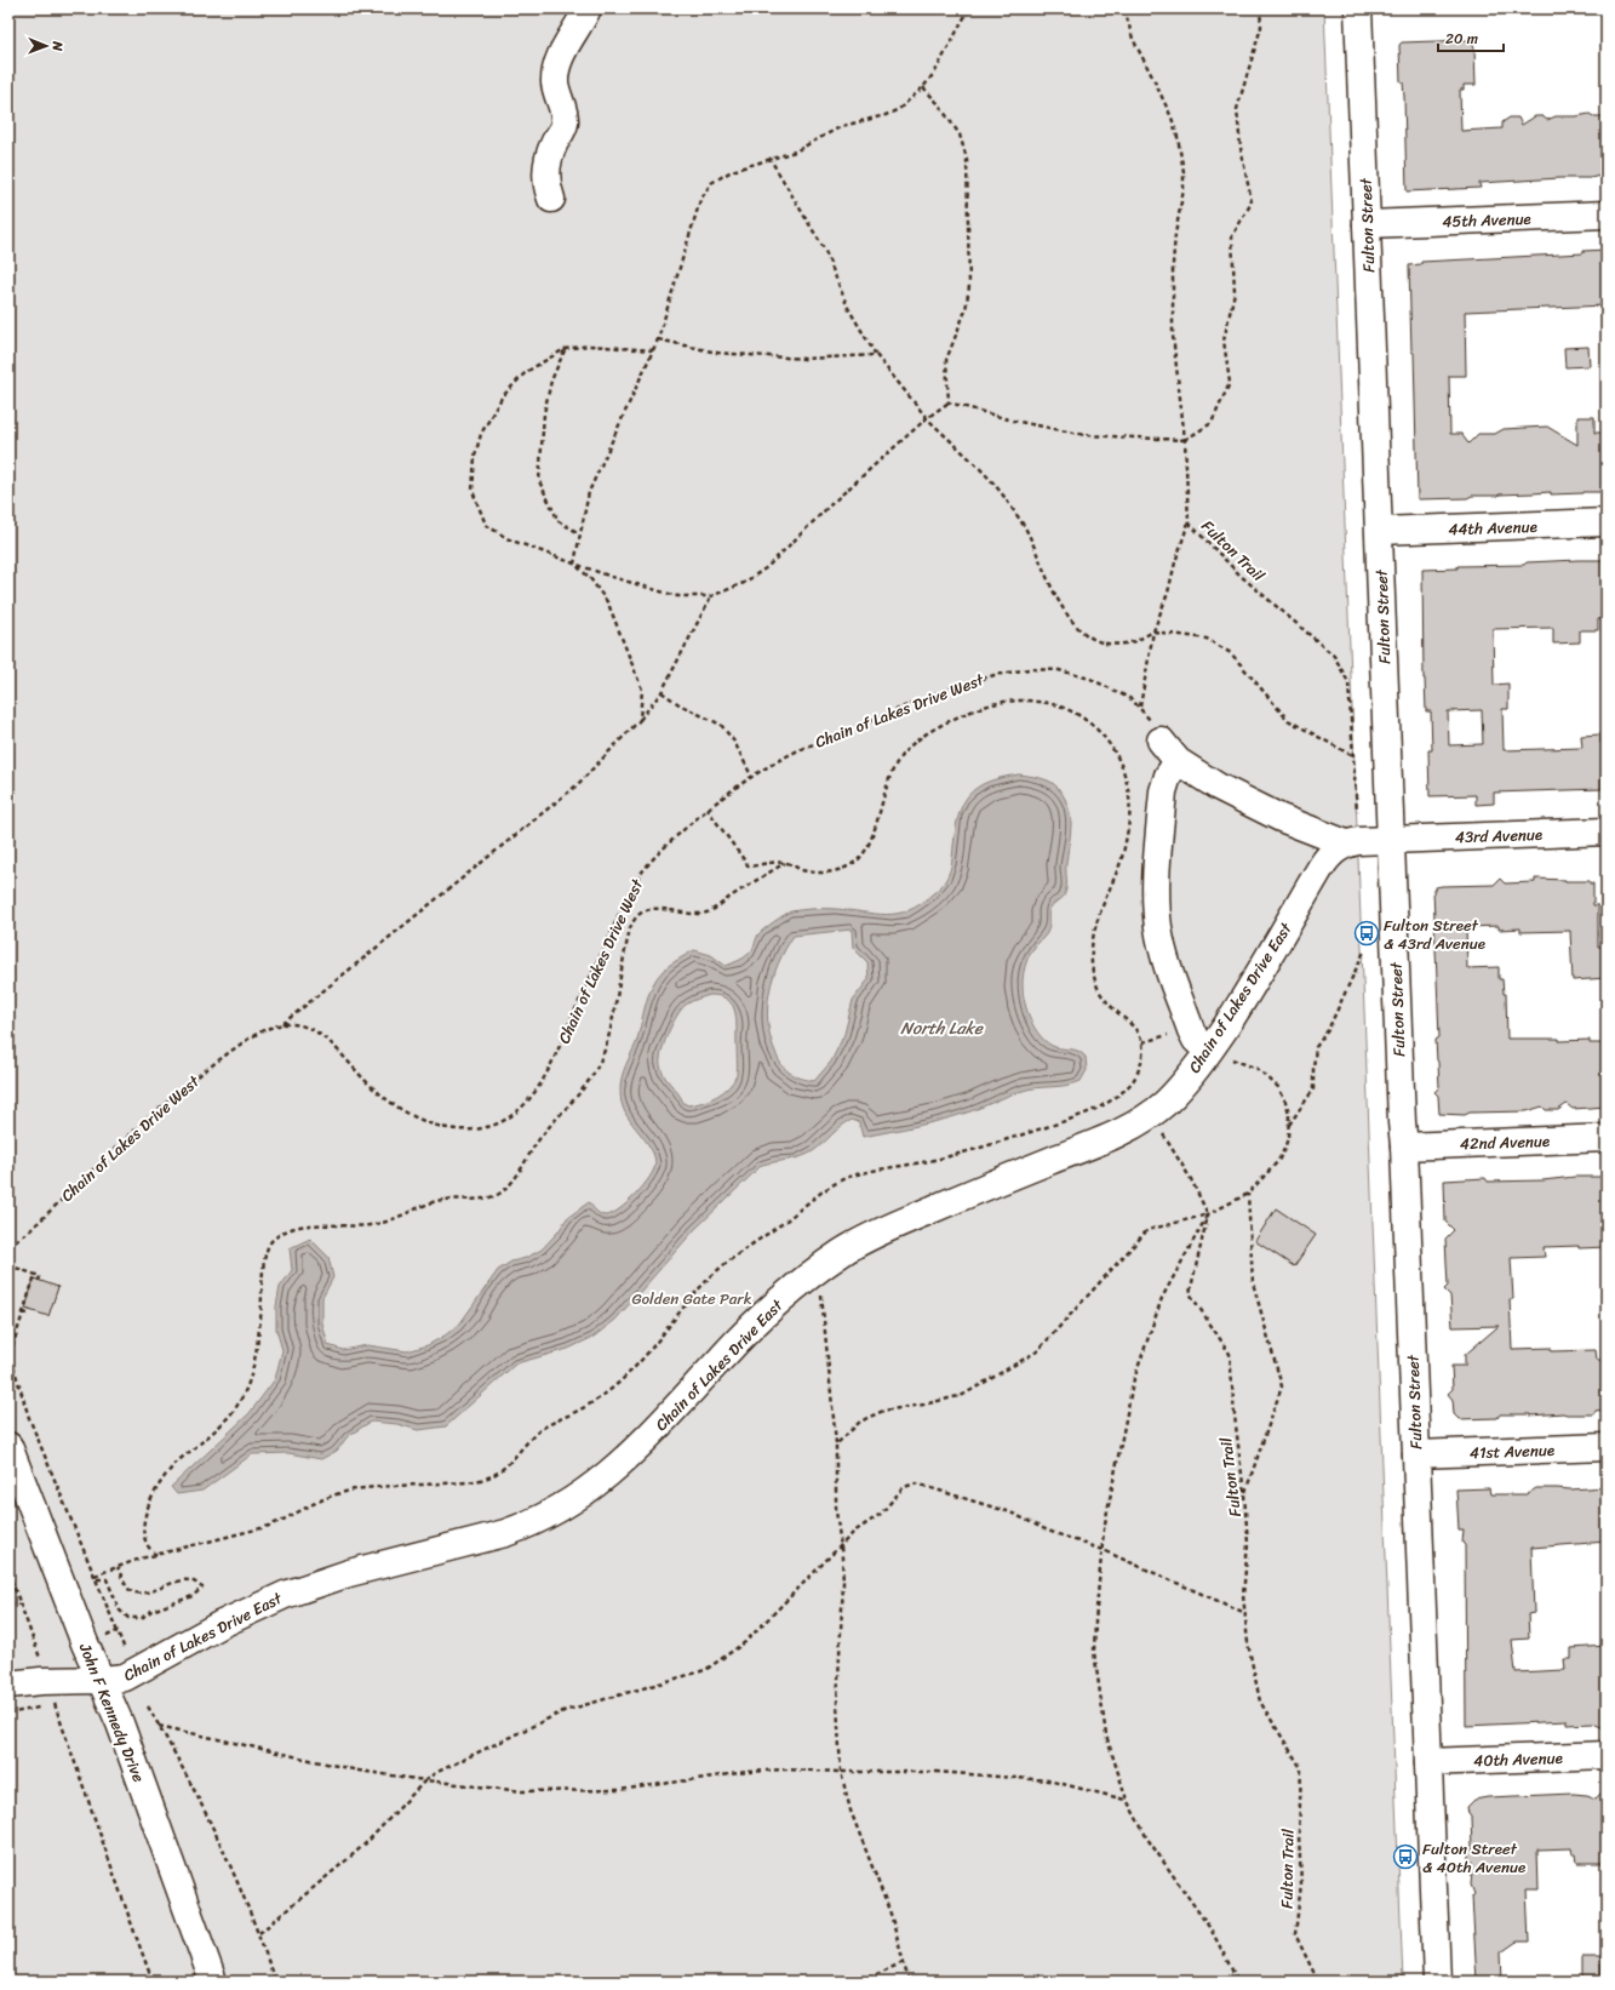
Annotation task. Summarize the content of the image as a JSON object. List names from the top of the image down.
{
  "streets": {
    "street": [
      "45th Avenue",
      "Fulton Street",
      "44th Avenue",
      "43rd Avenue",
      "Chain of Lakes Drive East",
      "42nd Avenue",
      "41st Avenue",
      "John F Kennedy Drive",
      "40th Avenue"
    ],
    "path": ["Fulton Trail", "Chain of Lakes Drive West"]
  },
  "crossings": [
    ["45th Avenue", "Fulton Street"],
    ["Fulton Street", "44th Avenue"],
    ["Fulton Street", "43rd Avenue"],
    ["Fulton Street", "42nd Avenue"],
    ["Fulton Street", "41st Avenue"],
    ["Fulton Street", "40th Avenue"],
    ["Fulton Trail", "Chain of Lakes Drive East"],
    ["Chain of Lakes Drive East", "John F Kennedy Drive"]
  ],
  "water": ["North Lake"],
  "parks": ["Golden Gate Park"],
  "places": {
    "bus stop": ["Fulton Street & 43rd Avenue", "Fulton Street & 40th Avenue"]
  },
  "scale_bar": "20 m",
  "north": "right"
}
